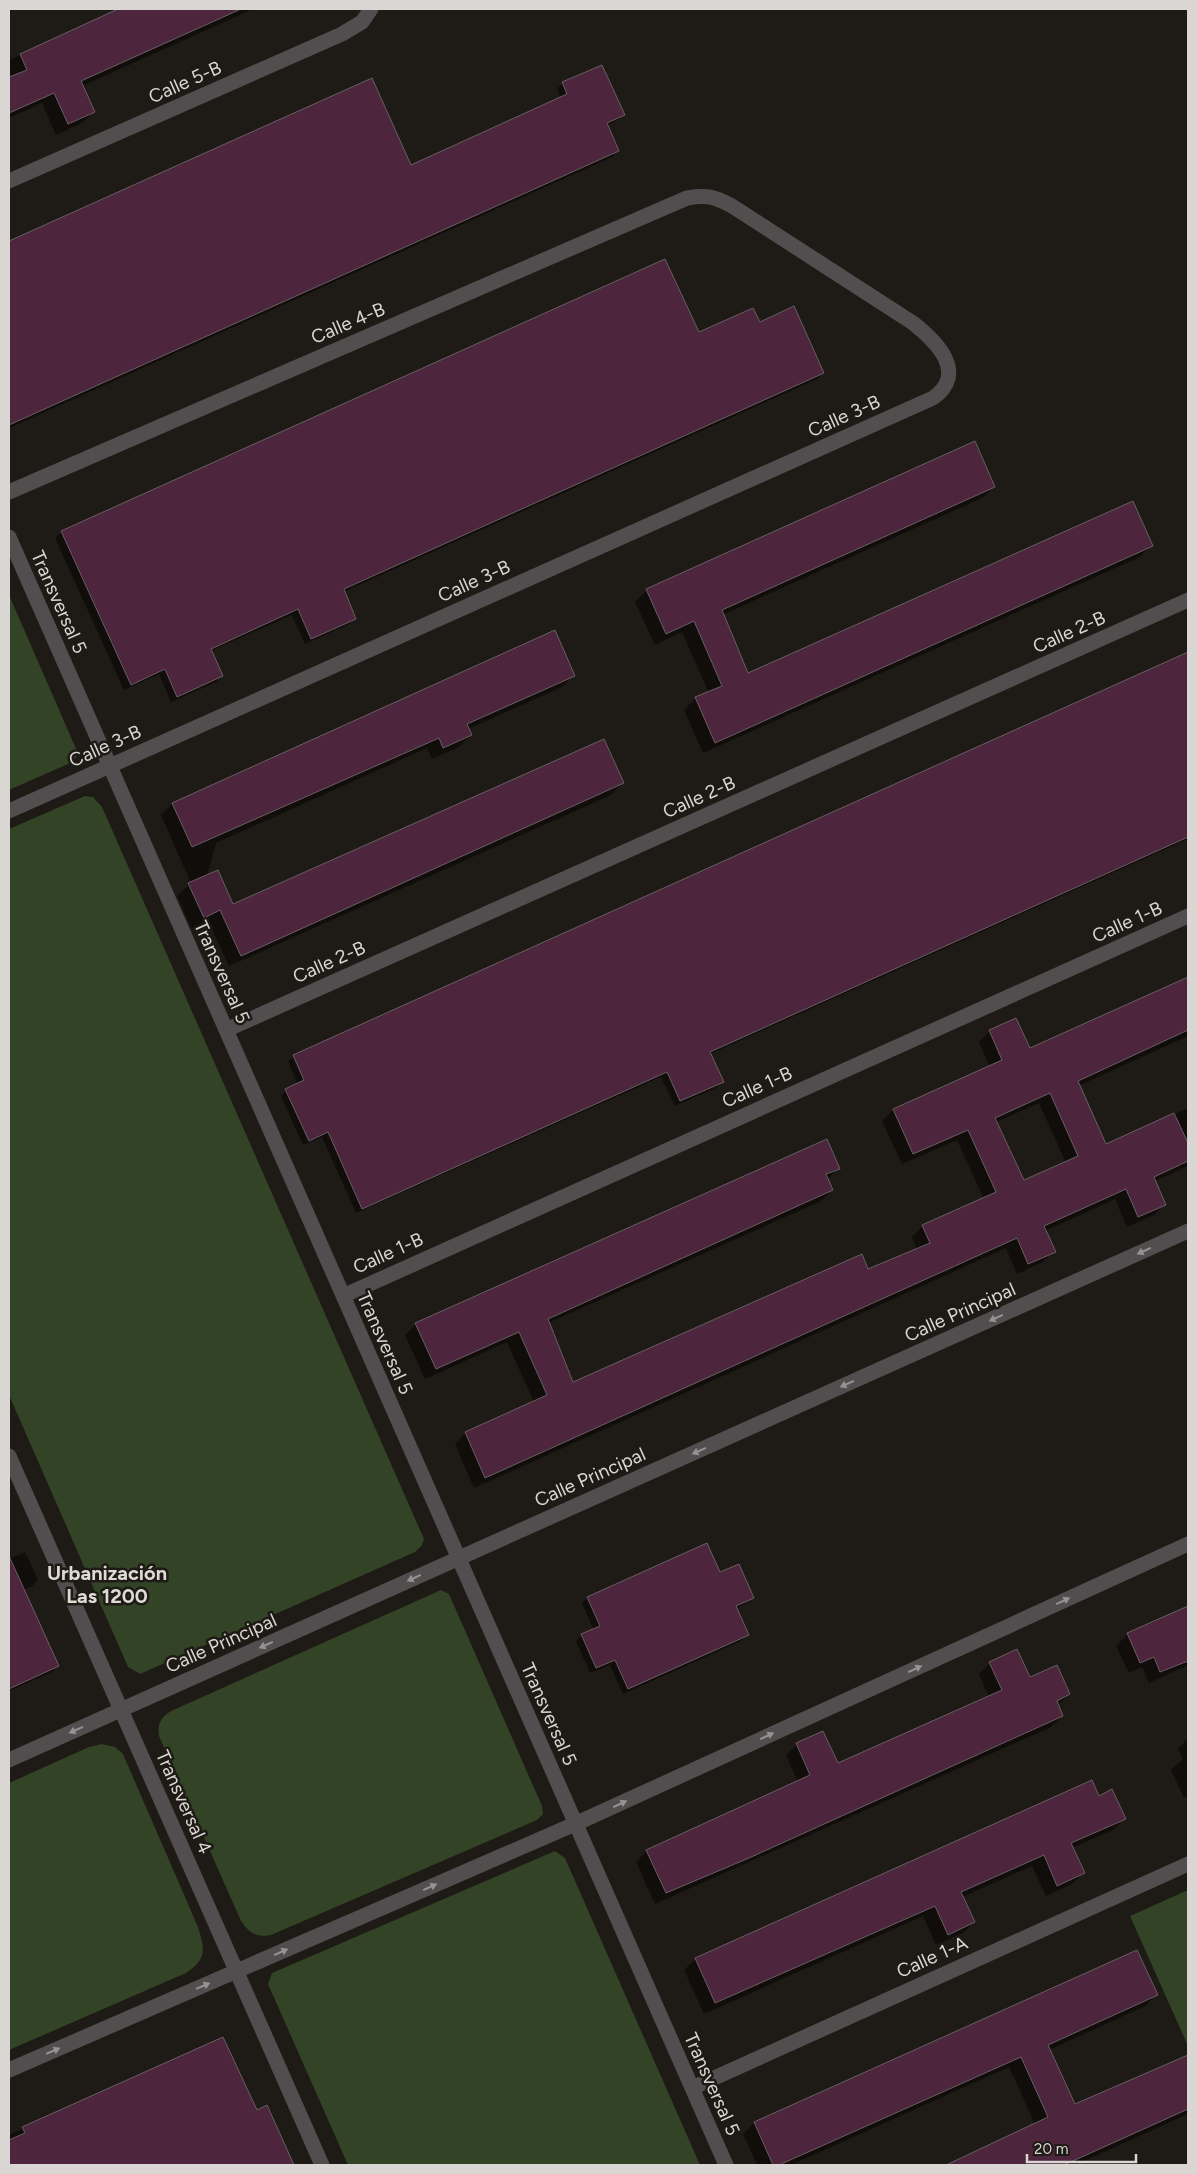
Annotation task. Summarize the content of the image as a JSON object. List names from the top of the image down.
{
  "streets": {
    "street": [
      "Calle 5-B",
      "Calle 4-B",
      "Calle 3-B",
      "Transversal 5",
      "Calle 2-B",
      "Calle 1-B",
      "Calle Principal",
      "Transversal 4",
      "Calle 1-A"
    ]
  },
  "crossings": [
    ["Calle 4-B", "Calle 3-B"],
    ["Calle 3-B", "Transversal 5"],
    ["Transversal 5", "Calle 2-B"],
    ["Transversal 5", "Calle 1-B"],
    ["Transversal 5", "Calle Principal"],
    ["Transversal 5", "Calle 1-A"],
    ["Calle Principal", "Transversal 4"]
  ],
  "one_way": ["Calle Principal"],
  "districts": ["Urbanización Las 1200"],
  "scale_bar": "20 m"
}
